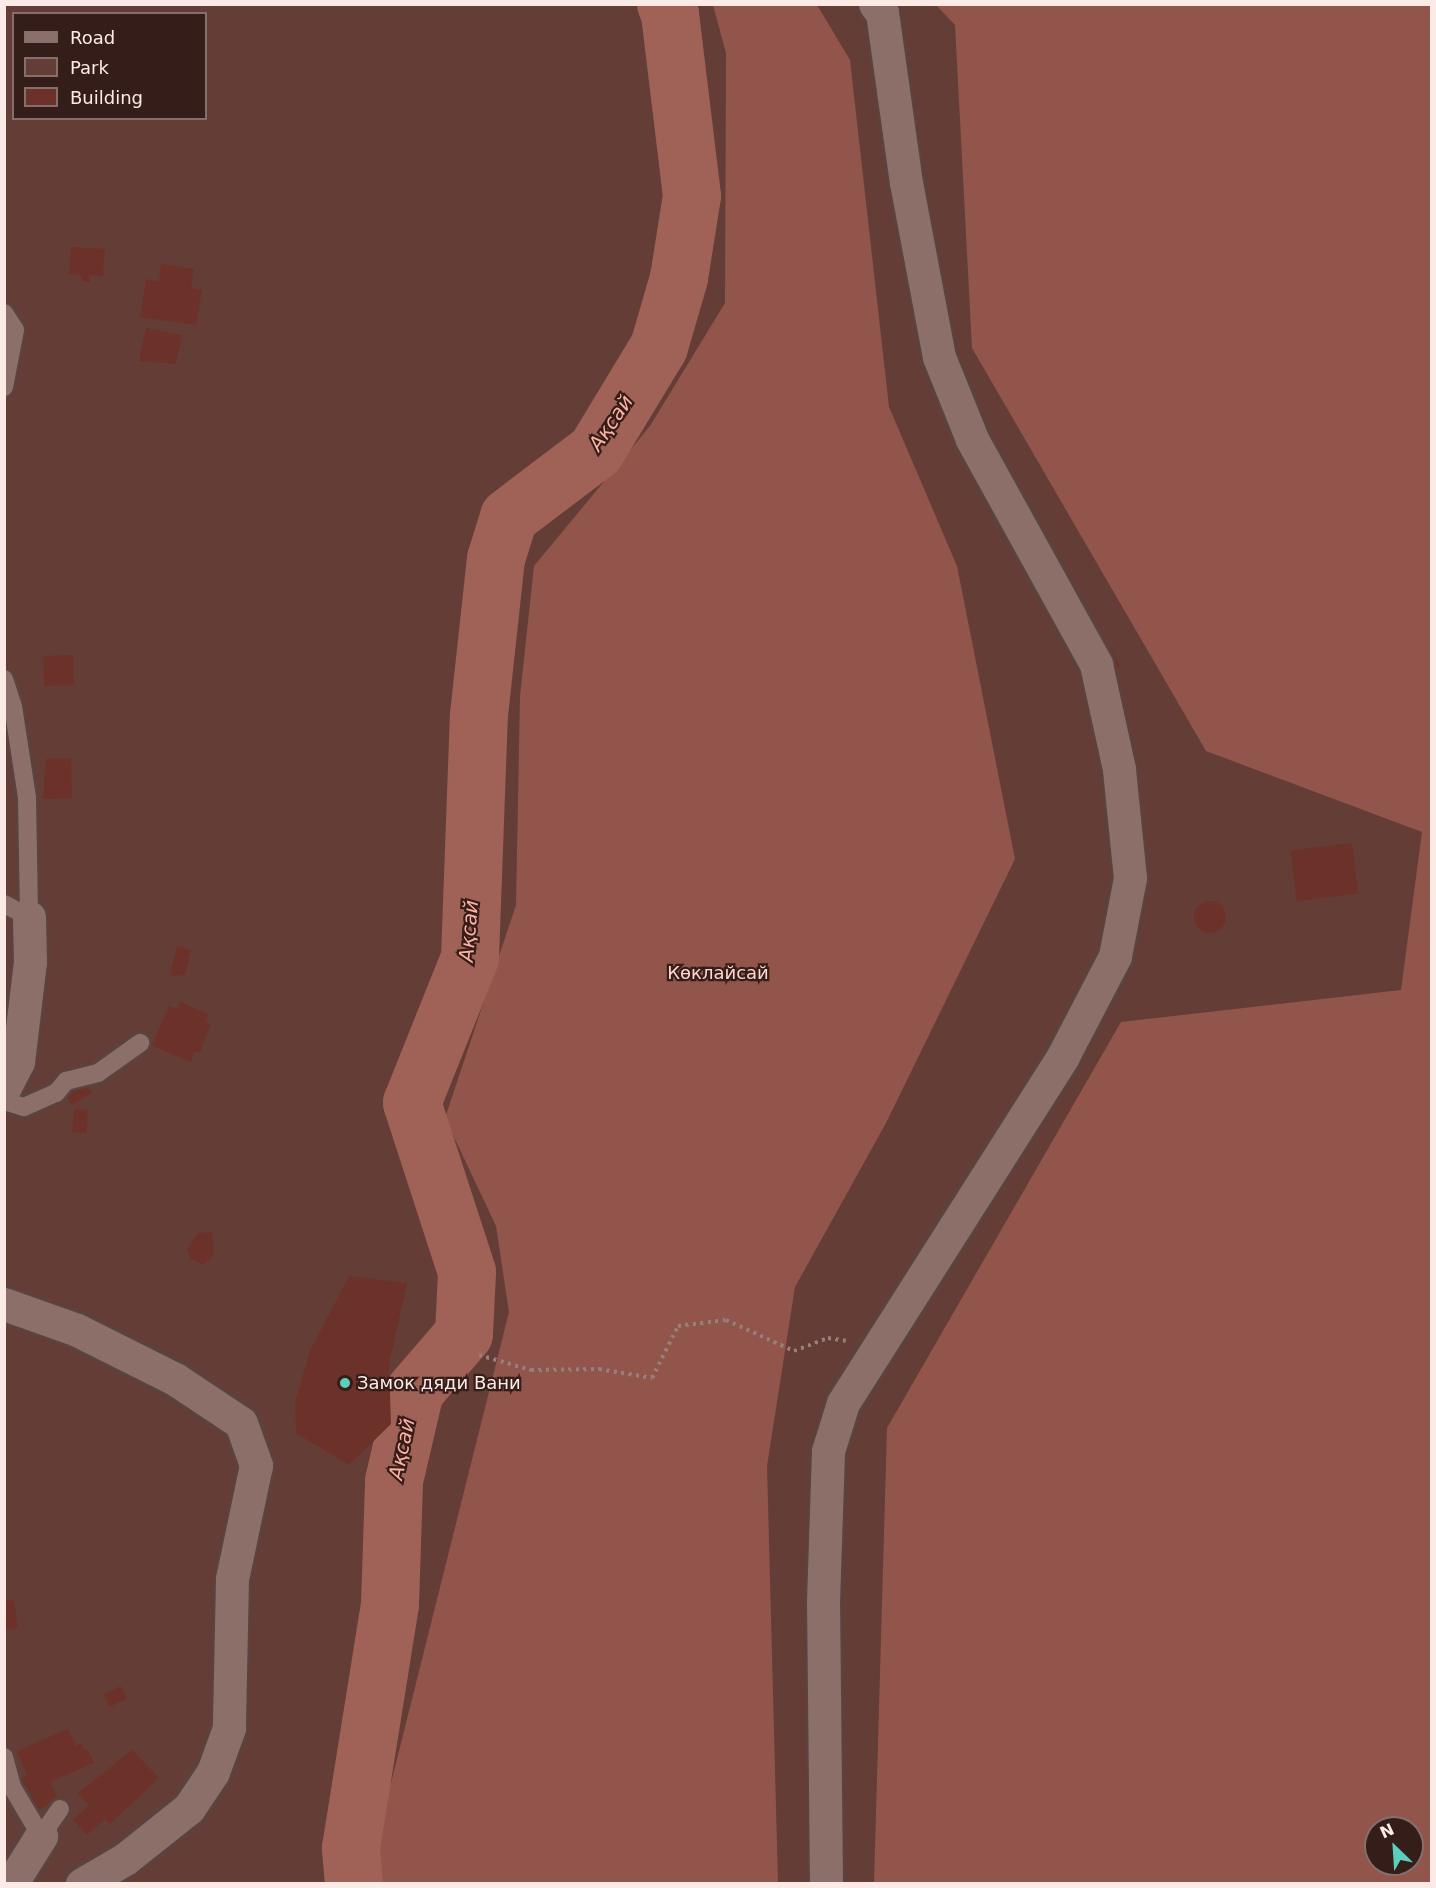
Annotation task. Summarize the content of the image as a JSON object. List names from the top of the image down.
{
  "water": ["Ақсай"],
  "parks": ["Көклайсай"],
  "places": ["Замок дяди Вани"],
  "legend": ["Road", "Park", "Building"],
  "north": "top left"
}
